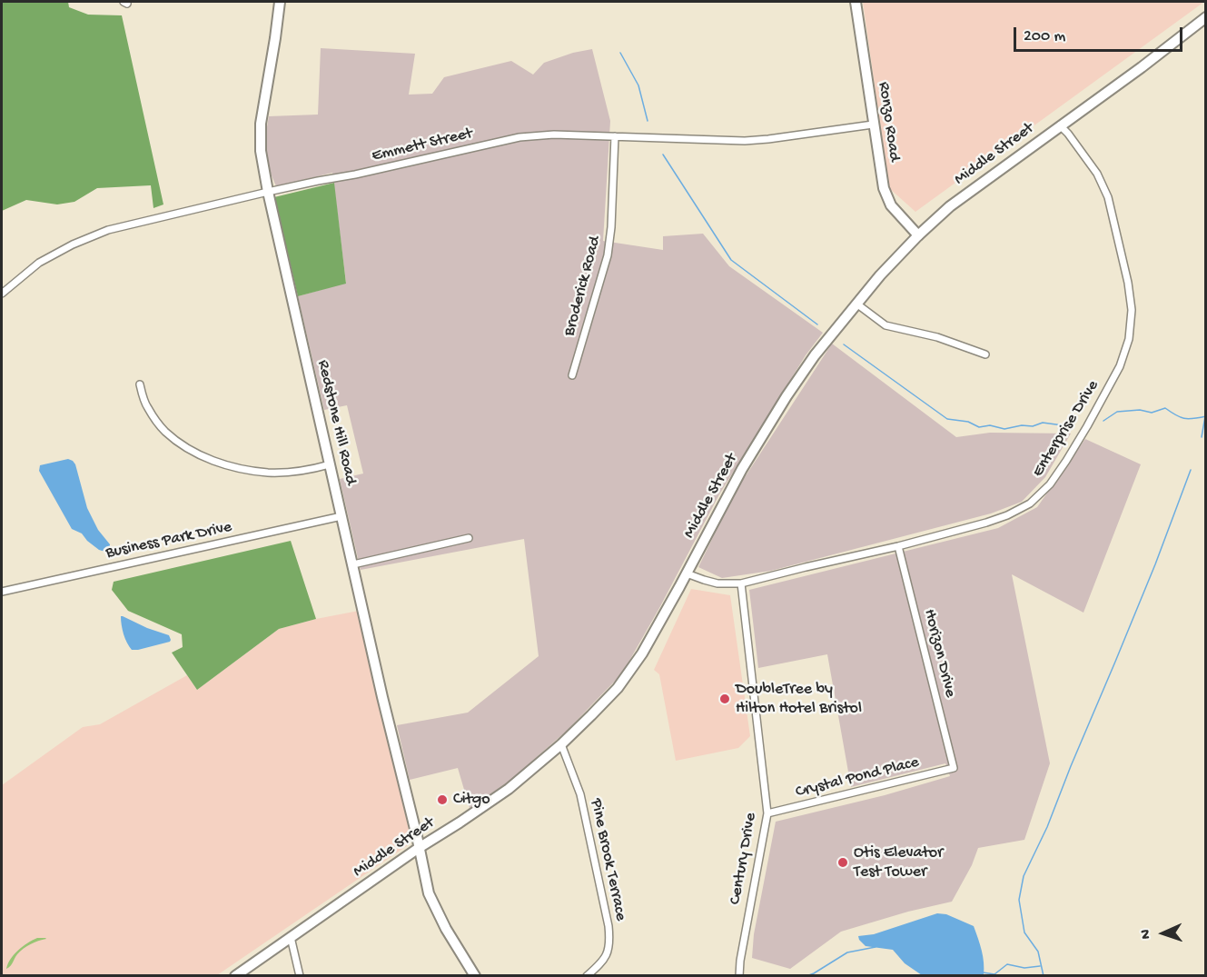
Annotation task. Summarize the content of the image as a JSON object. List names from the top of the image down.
{
  "streets": {
    "main road": ["Ronzo Road", "Middle Street", "Redstone Hill Road"],
    "street": [
      "Emmett Street",
      "Broderick Road",
      "Enterprise Drive",
      "Business Park Drive",
      "Horizon Drive",
      "Crystal Pond Place",
      "Century Drive",
      "Pine Brook Terrace"
    ]
  },
  "crossings": [
    ["Ronzo Road", "Emmett Street"],
    ["Ronzo Road", "Middle Street"],
    ["Emmett Street", "Broderick Road"],
    ["Emmett Street", "Redstone Hill Road"],
    ["Middle Street", "Redstone Hill Road"],
    ["Middle Street", "Enterprise Drive"],
    ["Middle Street", "Pine Brook Terrace"],
    ["Redstone Hill Road", "Business Park Drive"],
    ["Enterprise Drive", "Horizon Drive"],
    ["Enterprise Drive", "Century Drive"],
    ["Horizon Drive", "Crystal Pond Place"],
    ["Crystal Pond Place", "Century Drive"]
  ],
  "places": ["DoubleTree by Hilton Hotel Bristol", "Citgo", "Otis Elevator Test Tower"],
  "scale_bar": "200 m",
  "north": "left"
}
